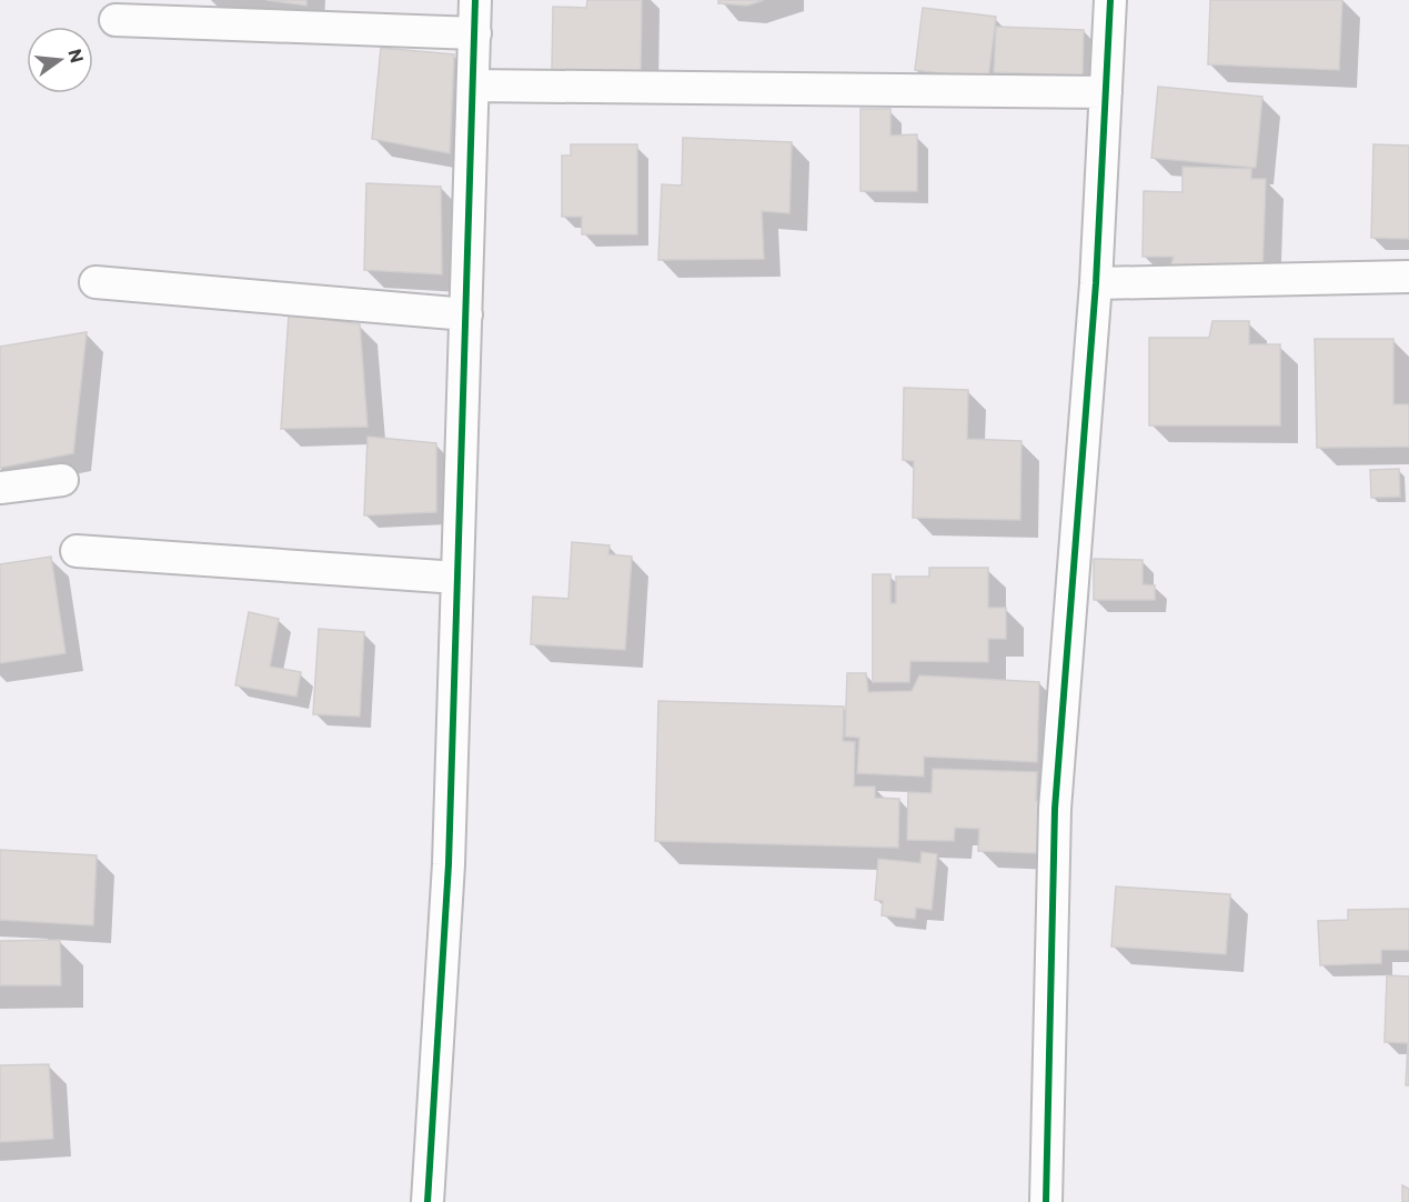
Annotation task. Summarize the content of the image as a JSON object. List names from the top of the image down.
{
  "north": "right"
}
